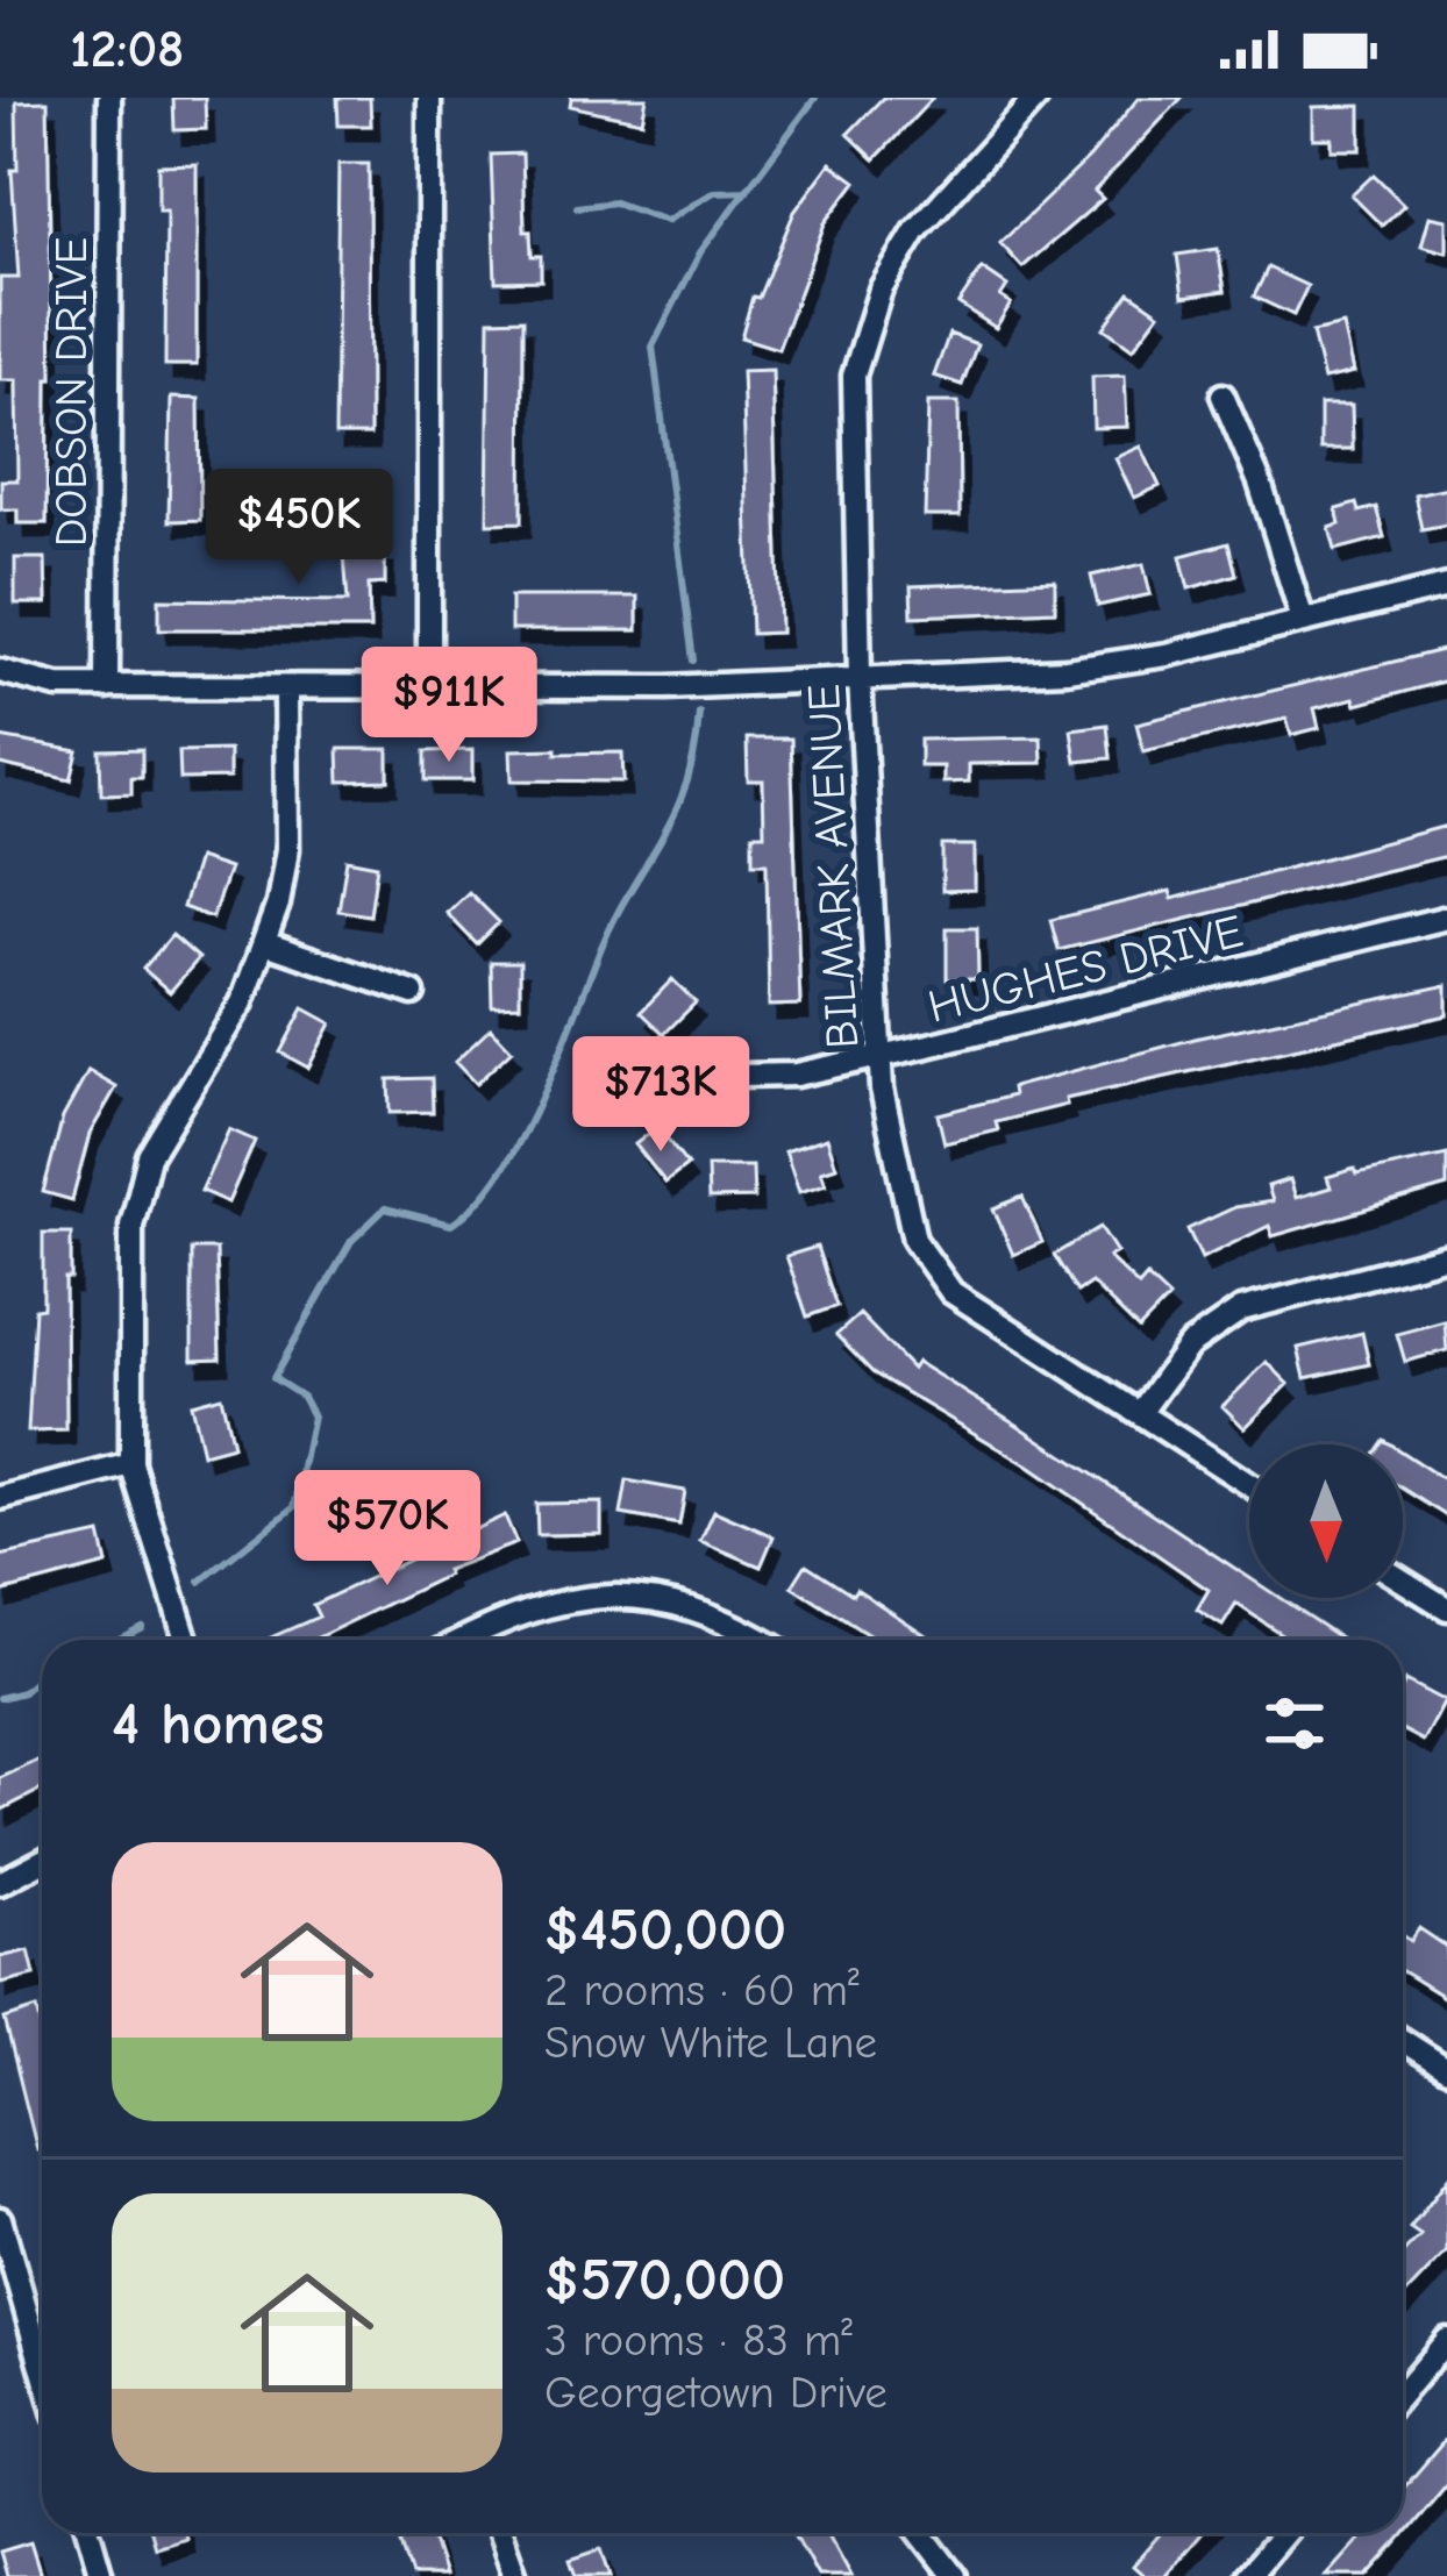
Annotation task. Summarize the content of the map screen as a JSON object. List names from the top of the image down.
{
  "streets": {
    "street": ["DOBSON DRIVE", "BILMARK AVENUE", "HUGHES DRIVE"]
  },
  "crossings": [
    ["BILMARK AVENUE", "HUGHES DRIVE"]
  ],
  "north": "bottom",
  "page": {
    "status": "12:08",
    "price": [
      "$450K",
      "$911K",
      "$713K",
      "$570K"
    ],
    "heading": "4 homes",
    "list": [
      {
        "name": "$450,000",
        "note": "2 rooms · 60 m² · Snow White Lane"
      },
      {
        "name": "$570,000",
        "note": "3 rooms · 83 m² · Georgetown Drive"
      }
    ]
  }
}
